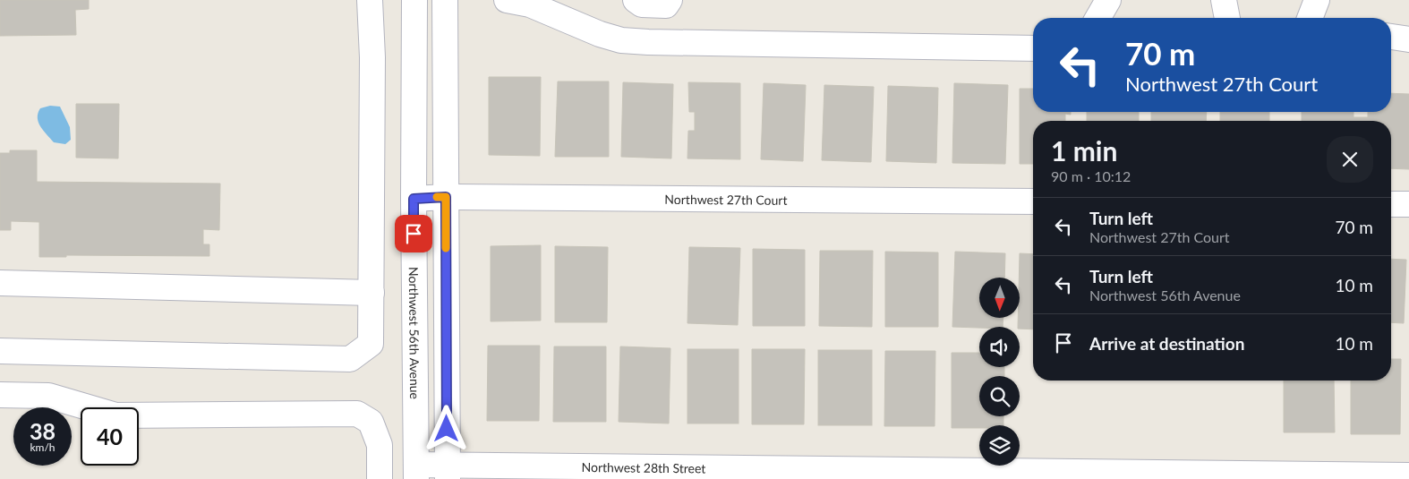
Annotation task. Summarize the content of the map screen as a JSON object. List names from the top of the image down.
{
  "streets": {
    "street": ["Northwest 27th Court", "Northwest 56th Avenue", "Northwest 28th Street"]
  },
  "crossings": [
    ["Northwest 27th Court", "Northwest 56th Avenue"],
    ["Northwest 56th Avenue", "Northwest 28th Street"]
  ],
  "north": "bottom",
  "page": {
    "turn": ["70 m", "Northwest 27th Court"],
    "heading": ["1 min", "90 m · 10:12"],
    "list": [
      {
        "name": "Turn left",
        "note": "Northwest 27th Court",
        "value": "70 m"
      },
      {
        "name": "Turn left",
        "note": "Northwest 56th Avenue",
        "value": "10 m"
      },
      {
        "name": "Arrive at destination",
        "value": "10 m"
      }
    ],
    "speed": "38 km/h",
    "limit": "40"
  }
}
